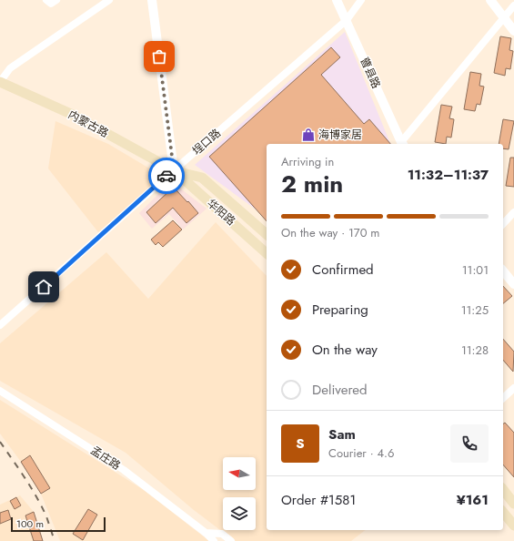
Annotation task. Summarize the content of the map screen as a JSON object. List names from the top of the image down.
{
  "streets": {
    "main road": ["内蒙古路", "华阳路"],
    "street": ["曹县路", "埕口路", "孟庄路"]
  },
  "crossings": [
    ["曹县路", "埕口路"],
    ["内蒙古路", "埕口路"],
    ["内蒙古路", "华阳路"],
    ["埕口路", "华阳路"]
  ],
  "places": {
    "shop": ["海博家居"]
  },
  "scale_bar": "100 m",
  "north": "left",
  "page": {
    "heading": ["2 min", "Arriving in", "11:32–11:37"],
    "panel": [
      "Sam",
      "Courier · 4.6",
      "Order #1581",
      "¥161"
    ],
    "bar": "On the way · 170 m",
    "list": [
      ["Confirmed", "11:01"],
      ["Preparing", "11:25"],
      ["On the way", "11:28"],
      "Delivered"
    ],
    "round": "S",
    "scale": "100 m"
  }
}
